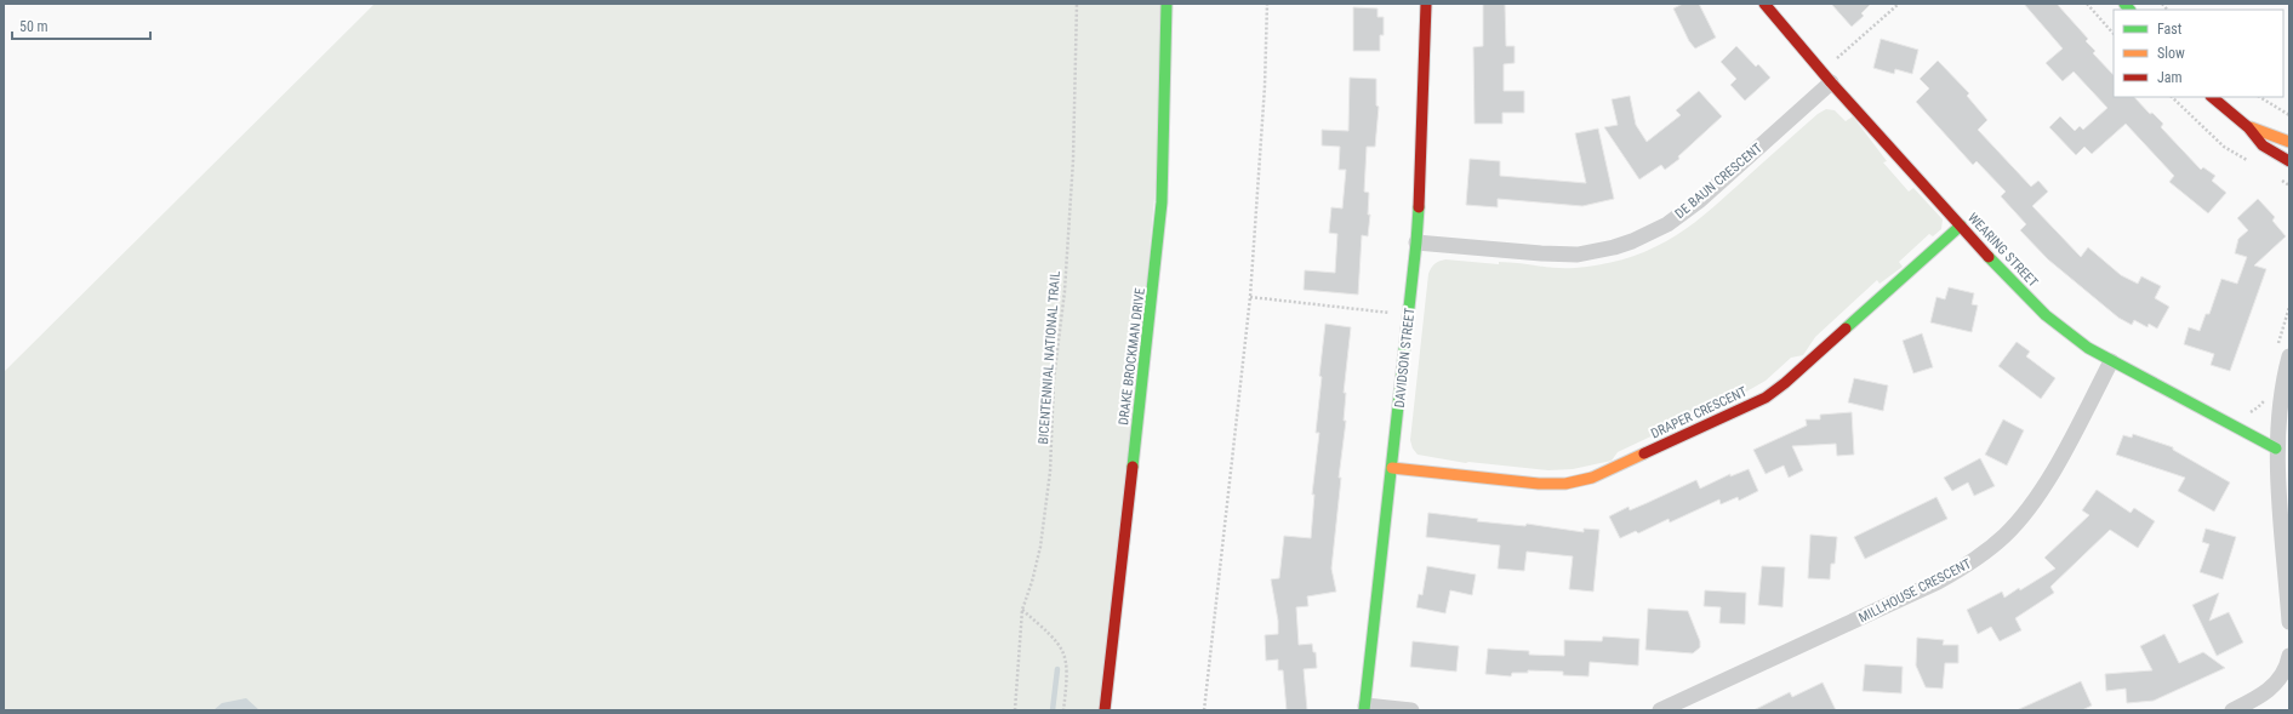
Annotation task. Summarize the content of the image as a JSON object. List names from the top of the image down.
{
  "streets": {
    "street": [
      "DE BAUN CRESCENT",
      "WEARING STREET",
      "DRAKE BROCKMAN DRIVE",
      "DAVIDSON STREET",
      "DRAPER CRESCENT",
      "MILLHOUSE CRESCENT"
    ],
    "path": ["BICENTENNIAL NATIONAL TRAIL"]
  },
  "crossings": [
    ["DE BAUN CRESCENT", "WEARING STREET"],
    ["DE BAUN CRESCENT", "DAVIDSON STREET"],
    ["WEARING STREET", "DRAPER CRESCENT"],
    ["WEARING STREET", "MILLHOUSE CRESCENT"],
    ["DAVIDSON STREET", "DRAPER CRESCENT"]
  ],
  "legend": ["Fast", "Slow", "Jam"],
  "scale_bar": "50 m"
}
